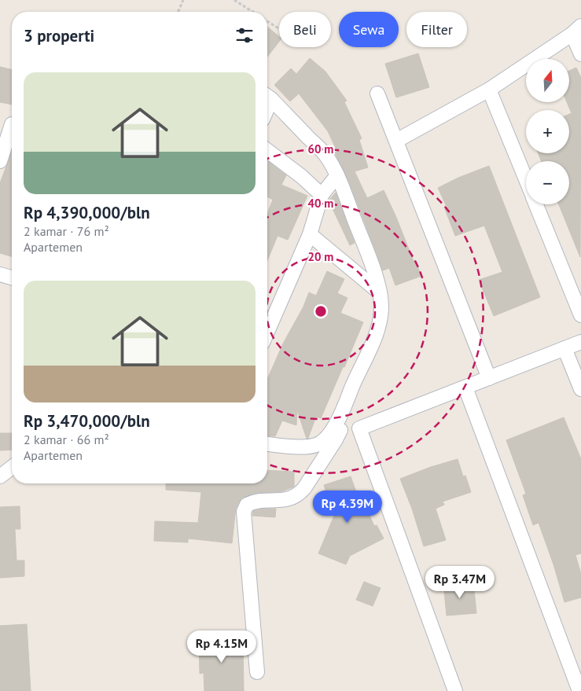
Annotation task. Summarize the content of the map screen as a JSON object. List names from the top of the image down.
{
  "north": "top",
  "page": {
    "chip": ["Beli", "Sewa", "Filter"],
    "heading": "3 properti",
    "map_buttons": ["+", "−"],
    "list": [
      {
        "name": "Rp 4,390,000/bln",
        "note": "2 kamar · 76 m² · Apartemen"
      },
      {
        "name": "Rp 3,470,000/bln",
        "note": "2 kamar · 66 m² · Apartemen"
      }
    ],
    "price": ["Rp 4.39M", "Rp 3.47M", "Rp 4.15M"]
  },
  "rings": ["60 m", "40 m", "20 m"]
}
